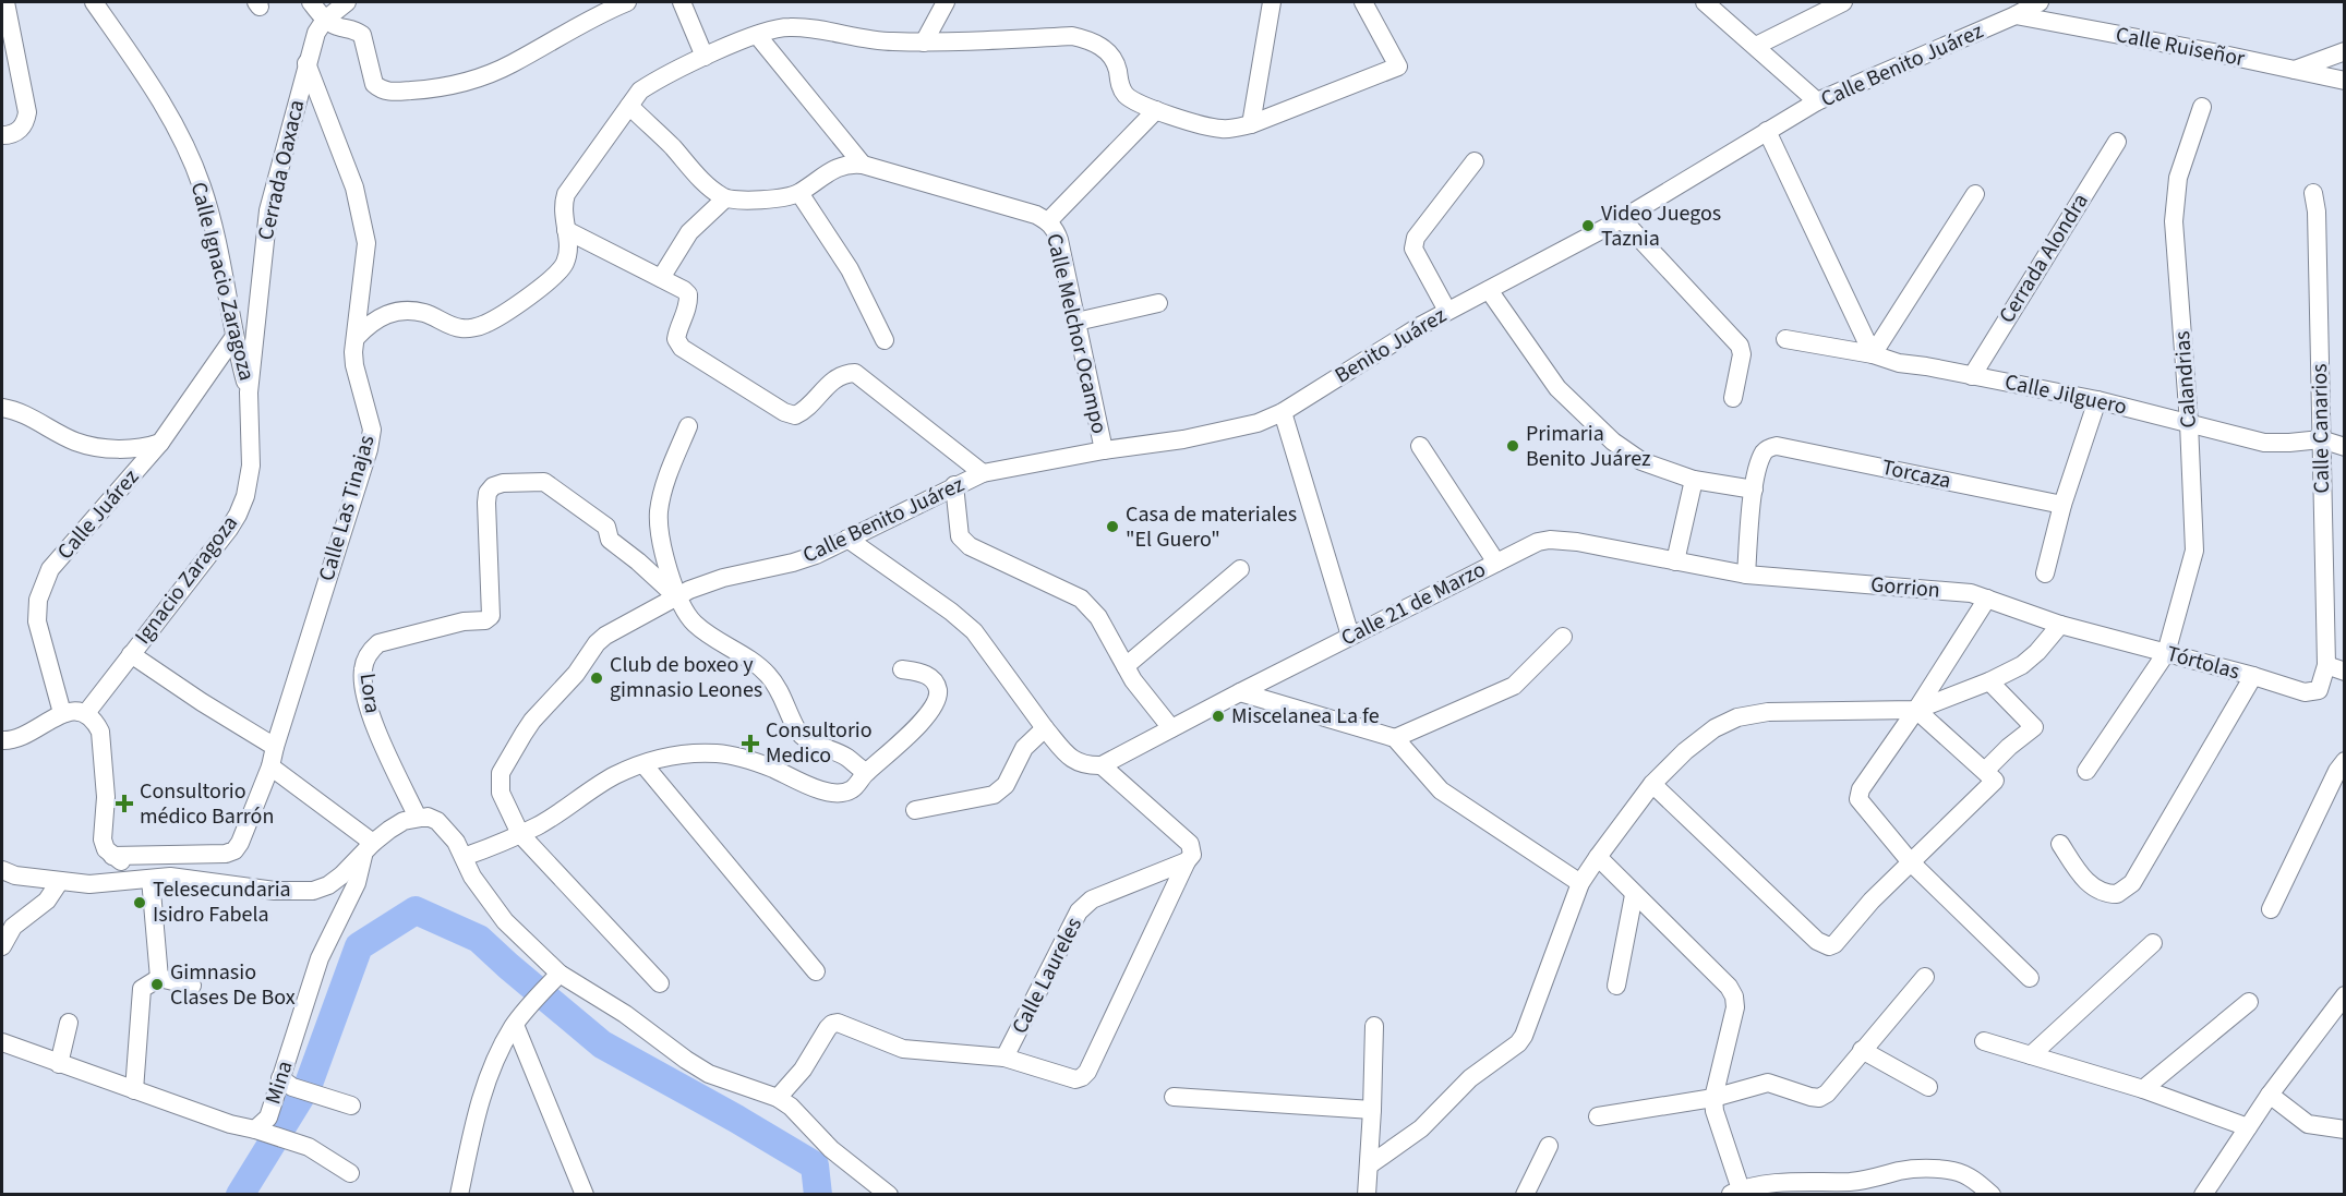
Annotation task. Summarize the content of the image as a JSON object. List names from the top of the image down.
{
  "streets": {
    "street": [
      "Calle Ruiseñor",
      "Calle Benito Juárez",
      "Cerrada Oaxaca",
      "Cerrada Alondra",
      "Calle Ignacio Zaragoza",
      "Calle Melchor Ocampo",
      "Benito Juárez",
      "Calandrias",
      "Calle Jilguero",
      "Calle Canarios",
      "Torcaza",
      "Calle Las Tinajas",
      "Calle Juárez",
      "Ignacio Zaragoza",
      "Gorrion",
      "Calle 21 de Marzo",
      "Tórtolas",
      "Lora",
      "Calle Laureles",
      "Mina"
    ]
  },
  "crossings": [
    ["Calle Ruiseñor", "Calle Benito Juárez"],
    ["Calle Benito Juárez", "Benito Juárez"],
    ["Calle Benito Juárez", "Lora"],
    ["Cerrada Oaxaca", "Calle Ignacio Zaragoza"],
    ["Cerrada Oaxaca", "Calle Las Tinajas"],
    ["Cerrada Oaxaca", "Ignacio Zaragoza"],
    ["Cerrada Alondra", "Calle Jilguero"],
    ["Calle Ignacio Zaragoza", "Calle Juárez"],
    ["Calle Ignacio Zaragoza", "Ignacio Zaragoza"],
    ["Calle Melchor Ocampo", "Benito Juárez"],
    ["Calandrias", "Calle Jilguero"],
    ["Calandrias", "Tórtolas"],
    ["Calle Jilguero", "Calle Canarios"],
    ["Calle Canarios", "Tórtolas"],
    ["Gorrion", "Calle 21 de Marzo"],
    ["Gorrion", "Tórtolas"]
  ],
  "places": {
    "other": [
      "Video Juegos Taznia",
      "Primaria Benito Juárez",
      "Casa de materiales \"El Guero\"",
      "Club de boxeo y gimnasio Leones",
      "Miscelanea La fe",
      "Telesecundaria Isidro Fabela",
      "Gimnasio Clases De Box"
    ],
    "health": ["Consultorio Medico", "Consultorio médico Barrón"]
  }
}
